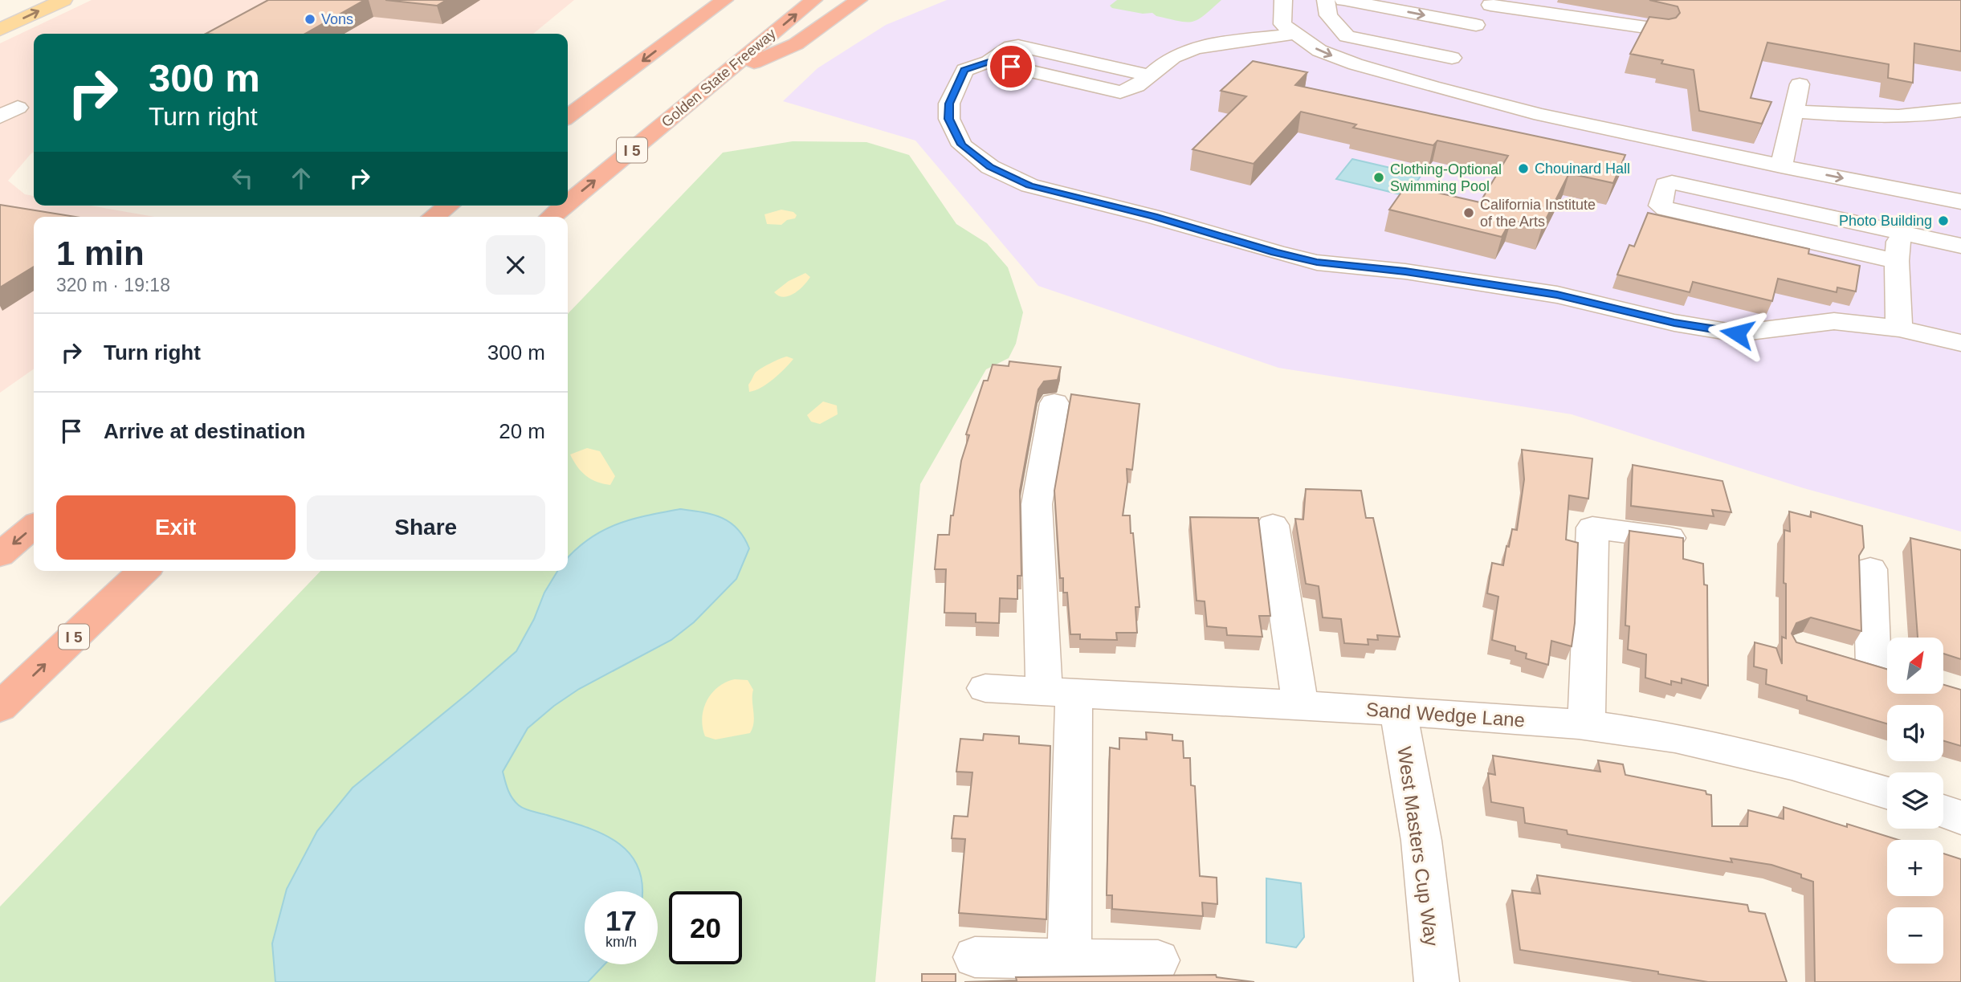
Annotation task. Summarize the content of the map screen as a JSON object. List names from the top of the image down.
{
  "streets": {
    "highway": ["Golden State Freeway", "I 5"],
    "street": ["Sand Wedge Lane", "West Masters Cup Way"]
  },
  "crossings": [
    ["Sand Wedge Lane", "West Masters Cup Way"]
  ],
  "places": [
    "Vons",
    "Chouinard Hall",
    "Clothing-Optional Swimming Pool",
    "California Institute of the Arts",
    "Photo Building"
  ],
  "north": "top right",
  "page": {
    "turn": ["300 m", "Turn right"],
    "heading": ["1 min", "320 m · 19:18"],
    "list": [
      {
        "name": "Turn right",
        "value": "300 m"
      },
      {
        "name": "Arrive at destination",
        "value": "20 m"
      }
    ],
    "buttons": ["Exit", "Share"],
    "map_buttons": ["+", "−"],
    "speed": "17 km/h",
    "limit": "20"
  }
}
